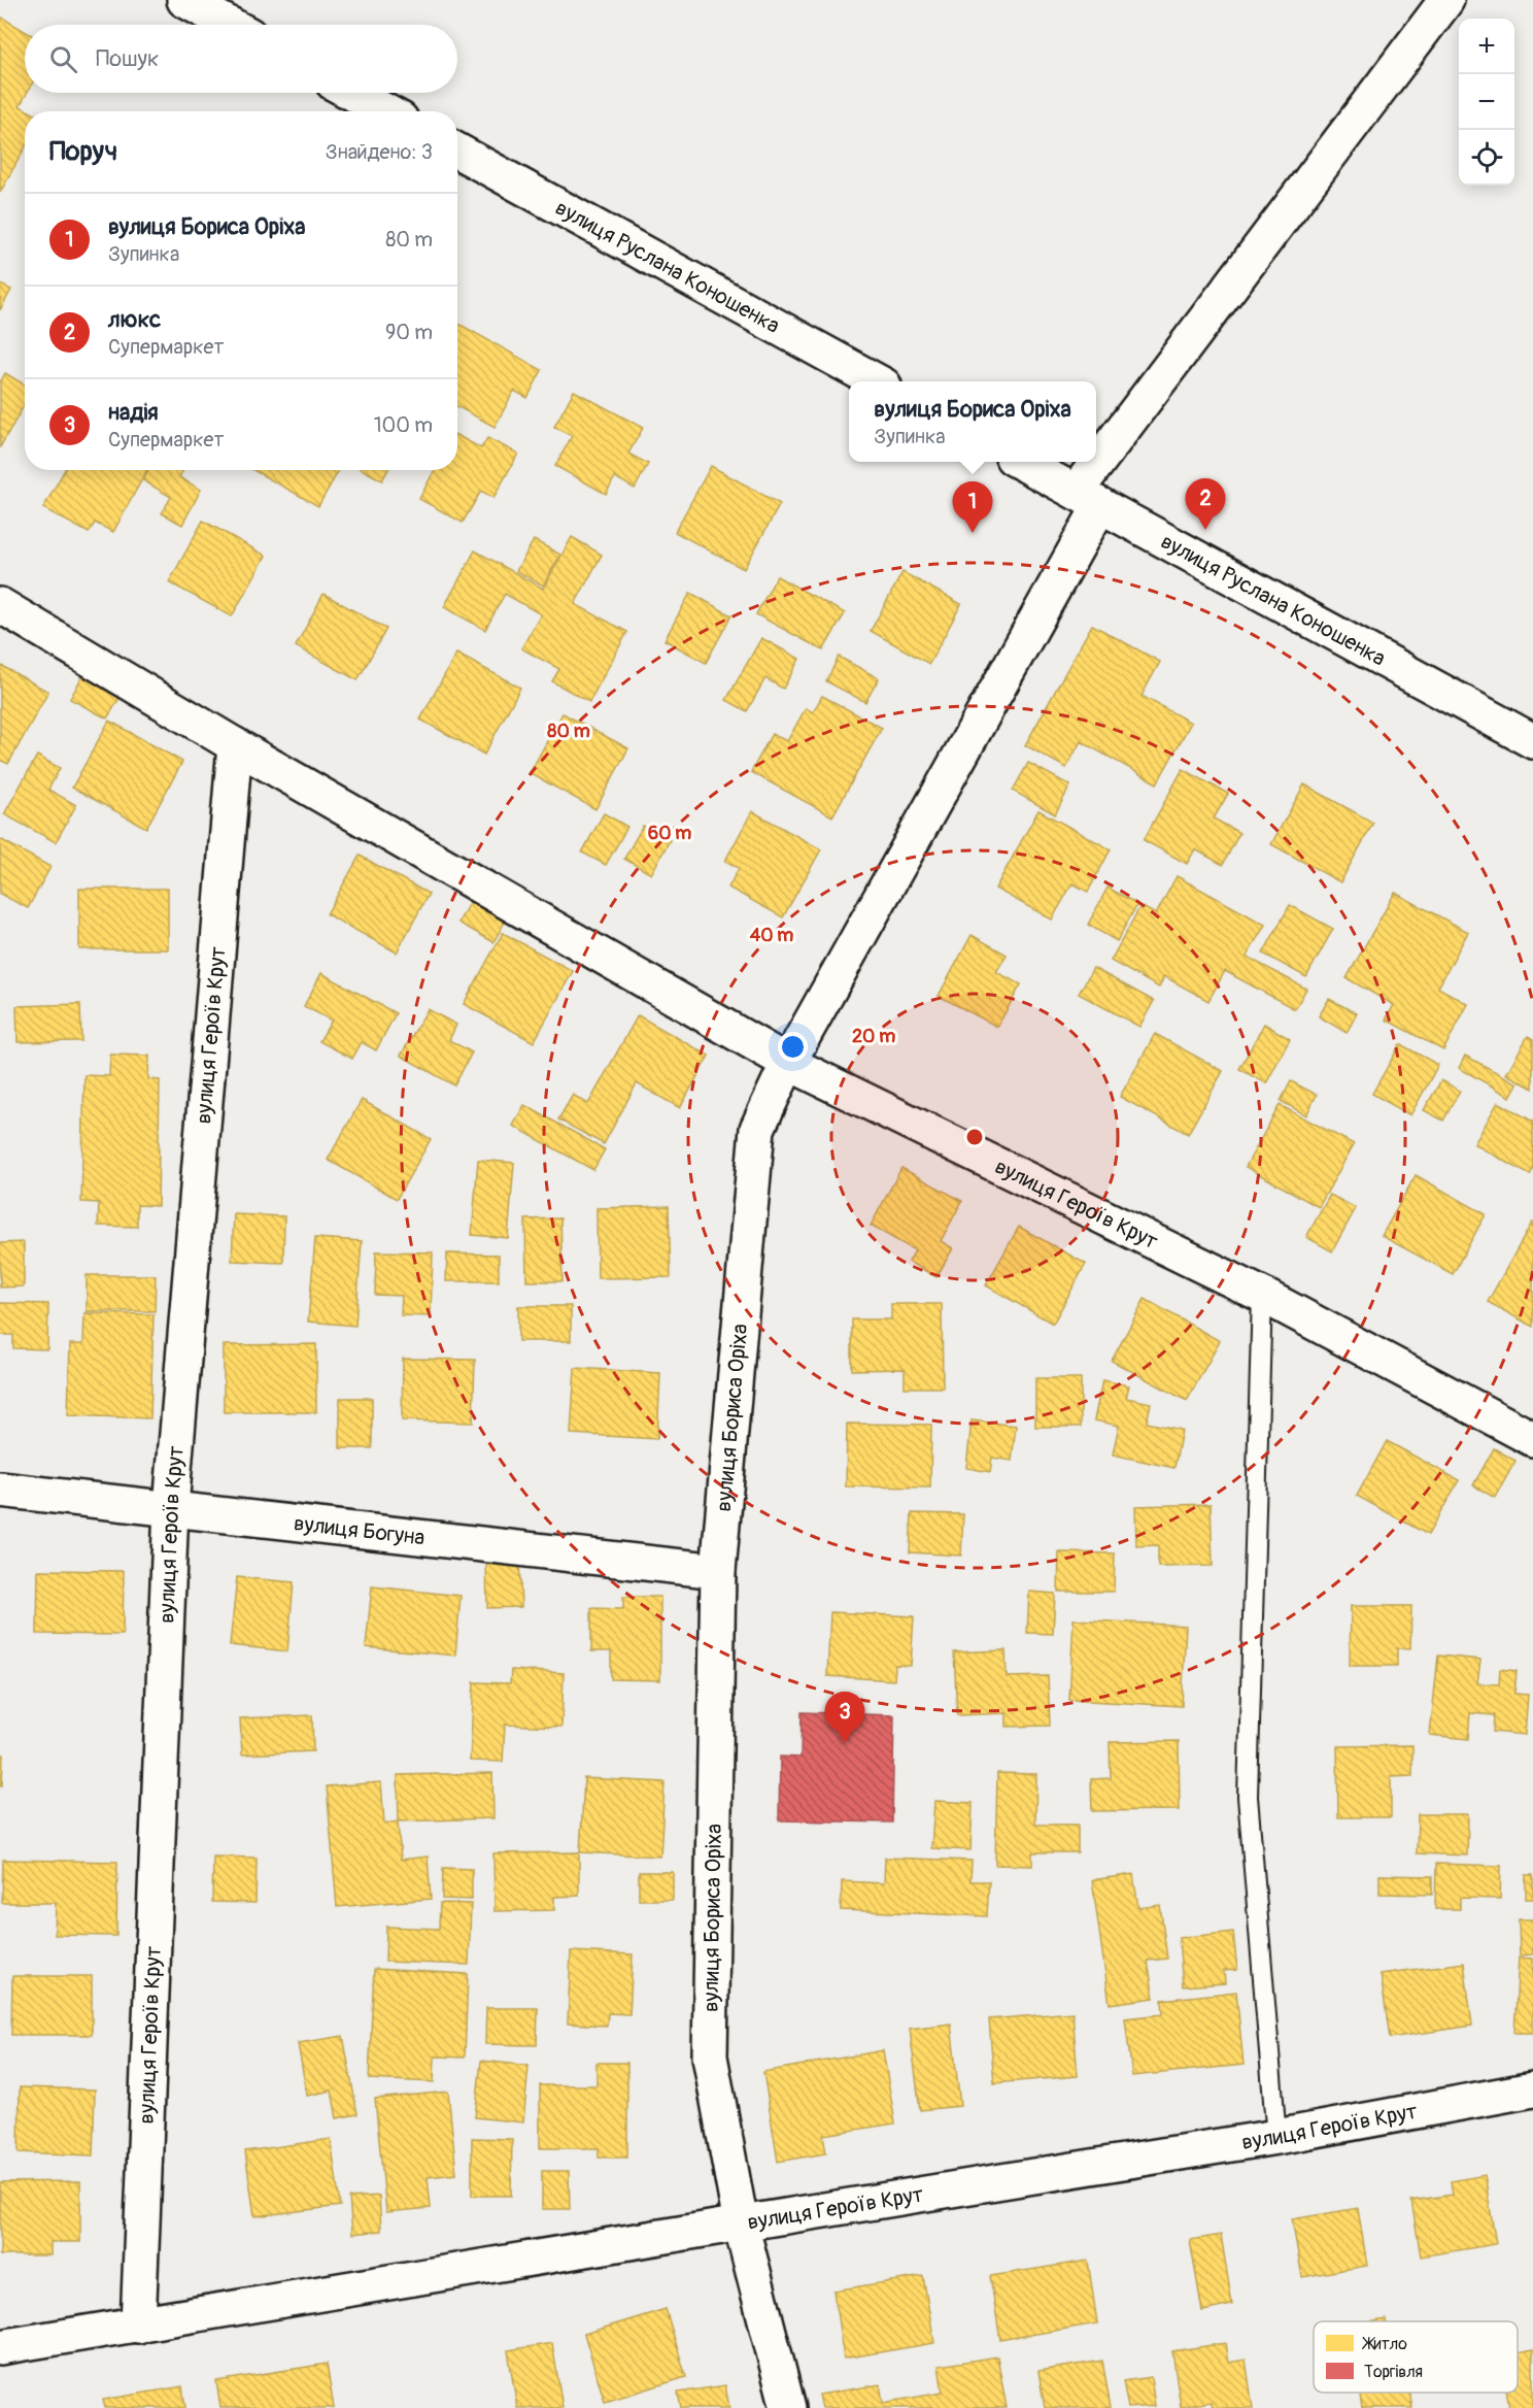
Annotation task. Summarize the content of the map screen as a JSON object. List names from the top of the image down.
{
  "streets": {
    "street": [
      "вулиця Руслана Коношенка",
      "вулиця Героїв Крут",
      "вулиця Бориса Оріха",
      "вулиця Богуна"
    ]
  },
  "crossings": [
    ["вулиця Руслана Коношенка", "вулиця Бориса Оріха"],
    ["вулиця Героїв Крут", "вулиця Бориса Оріха"],
    ["вулиця Героїв Крут", "вулиця Богуна"],
    ["вулиця Бориса Оріха", "вулиця Богуна"]
  ],
  "legend": ["Житло", "Торгівля"],
  "page": {
    "map_buttons": ["+", "−"],
    "search": "Пошук",
    "heading": ["Поруч", "Знайдено: 3"],
    "list": [
      {
        "mark": "1",
        "name": "вулиця Бориса Оріха",
        "note": "Зупинка",
        "value": "80 m"
      },
      {
        "mark": "2",
        "name": "люкс",
        "note": "Супермаркет",
        "value": "90 m"
      },
      {
        "mark": "3",
        "name": "надія",
        "note": "Супермаркет",
        "value": "100 m"
      }
    ],
    "popup": ["вулиця Бориса Оріха", "Зупинка"],
    "pins": ["2", "1", "3"]
  },
  "rings": [
    "80 m",
    "60 m",
    "40 m",
    "20 m"
  ]
}
